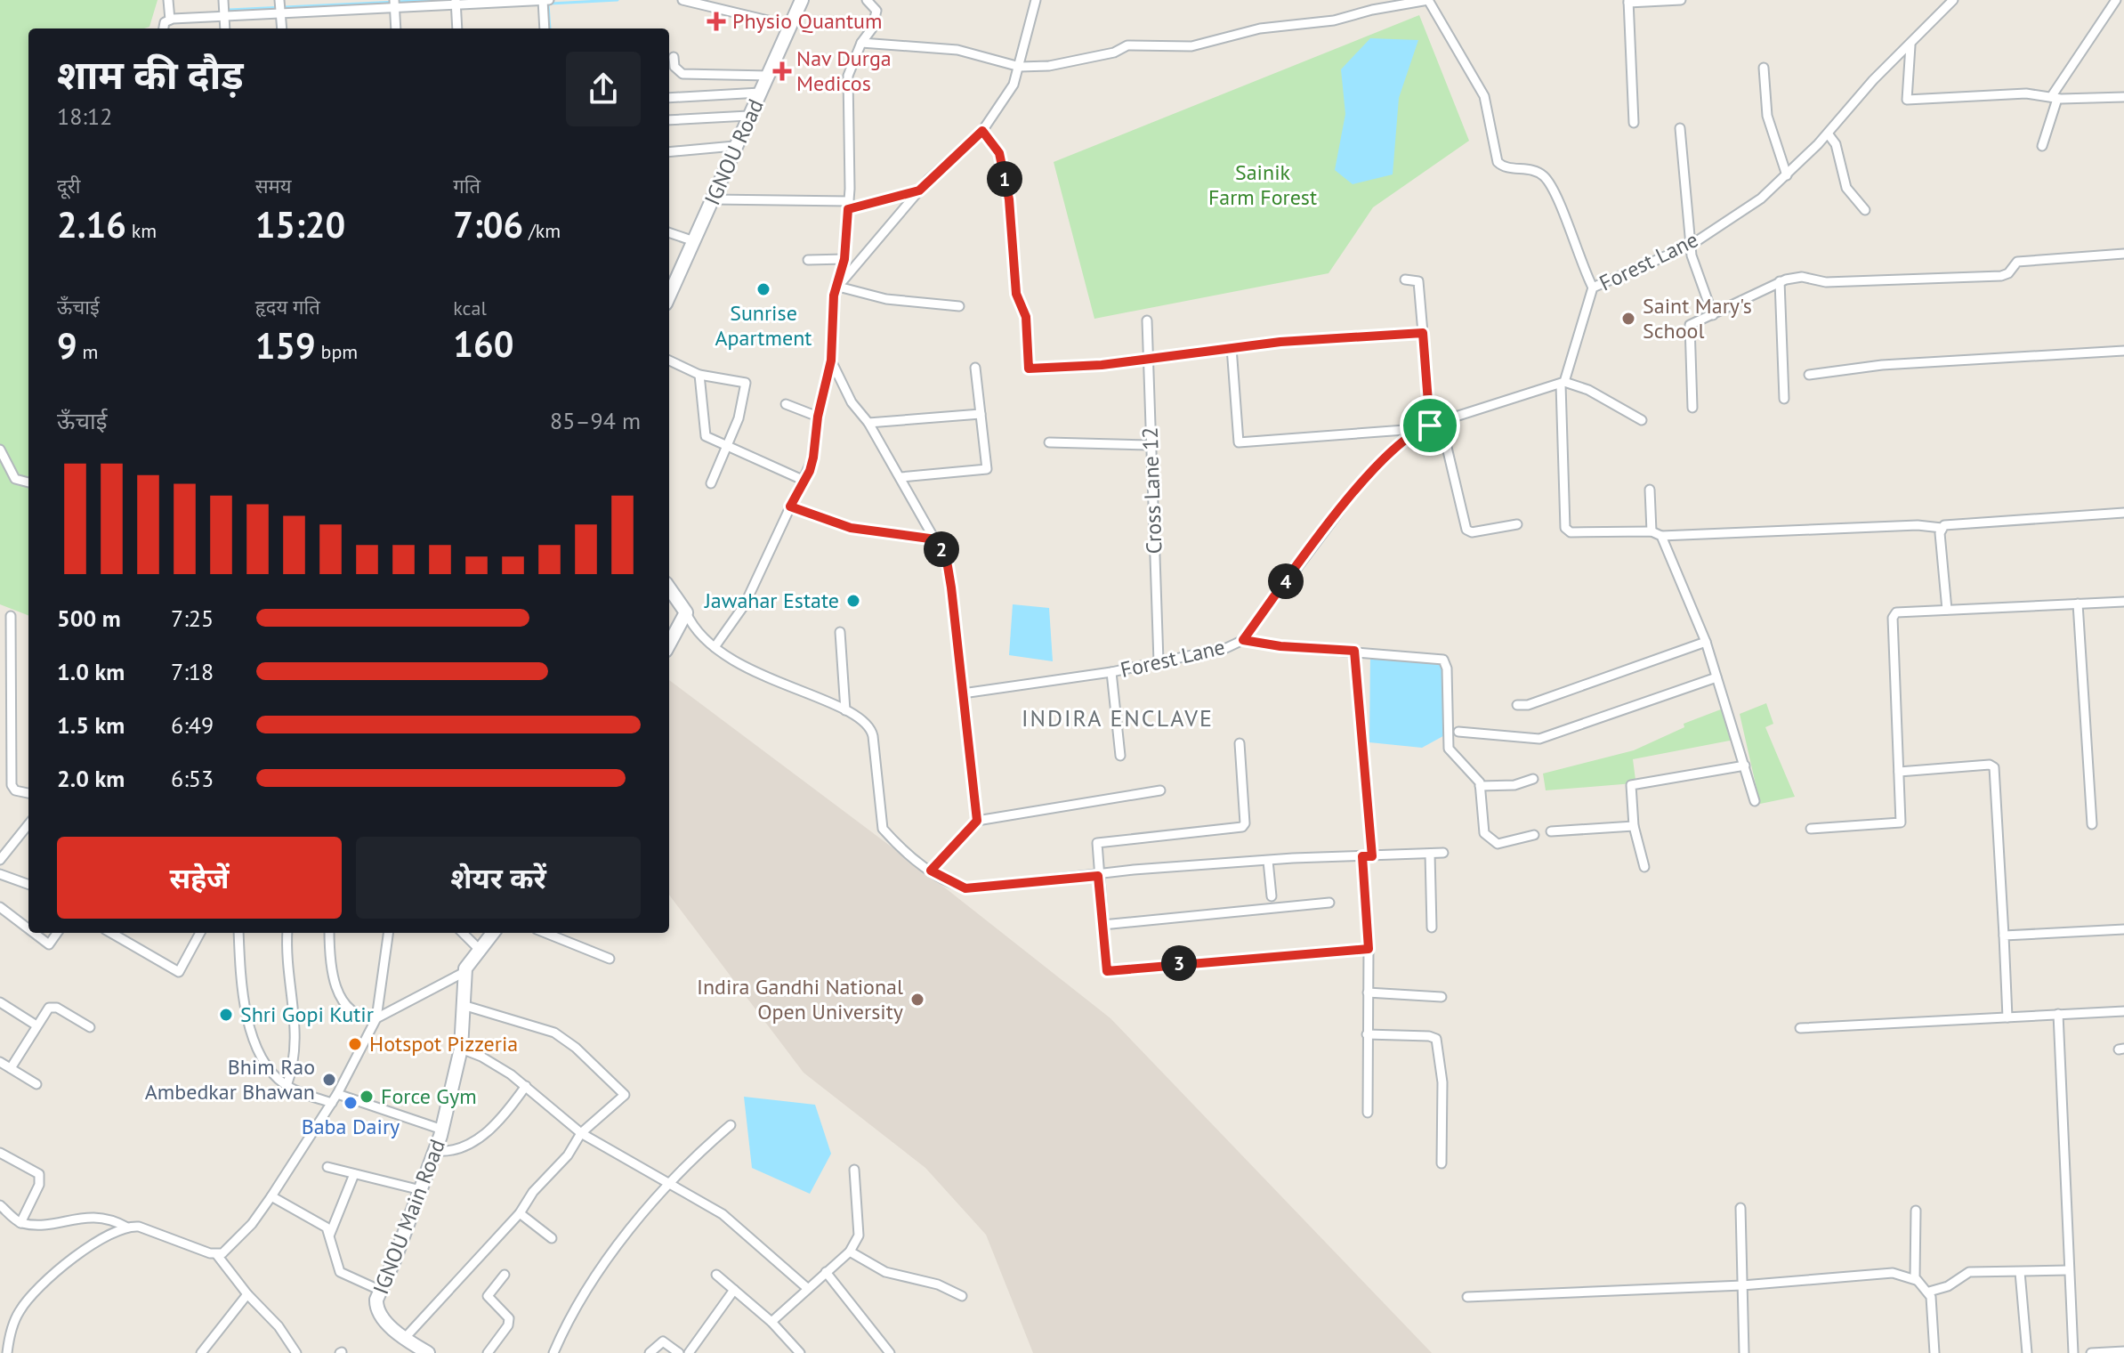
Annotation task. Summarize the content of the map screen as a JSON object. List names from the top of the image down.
{
  "streets": {
    "street": [
      "IGNOU Road",
      "Forest Lane",
      "Cross Lane 12",
      "IGNOU Main Road"
    ]
  },
  "crossings": [
    ["Forest Lane", "Cross Lane 12"]
  ],
  "districts": ["INDIRA ENCLAVE"],
  "parks": ["Sainik Farm Forest"],
  "places": {
    "health": ["Physio Quantum", "Nav Durga Medicos"],
    "other": [
      "Sunrise Apartment",
      "Saint Mary's School",
      "Jawahar Estate",
      "Indira Gandhi National Open University",
      "Shri Gopi Kutir",
      "Hotspot Pizzeria",
      "Bhim Rao Ambedkar Bhawan",
      "Force Gym",
      "Baba Dairy"
    ]
  },
  "page": {
    "heading": ["शाम की दौड़", "18:12"],
    "stats": [
      ["दूरी", "2.16 km"],
      ["समय", "15:20"],
      ["गति", "7:06 /km"],
      ["ऊँचाई", "9 m"],
      ["हृदय गति", "159 bpm"],
      ["kcal", "160"]
    ],
    "pins": [
      "1",
      "2",
      "4",
      "3"
    ],
    "chart": ["ऊँचाई", "85–94 m"],
    "list": [
      {
        "name": "500 m",
        "note": "7:25"
      },
      {
        "name": "1.0 km",
        "note": "7:18"
      },
      {
        "name": "1.5 km",
        "note": "6:49"
      },
      {
        "name": "2.0 km",
        "note": "6:53"
      }
    ],
    "buttons": ["सहेजें", "शेयर करें"]
  }
}
